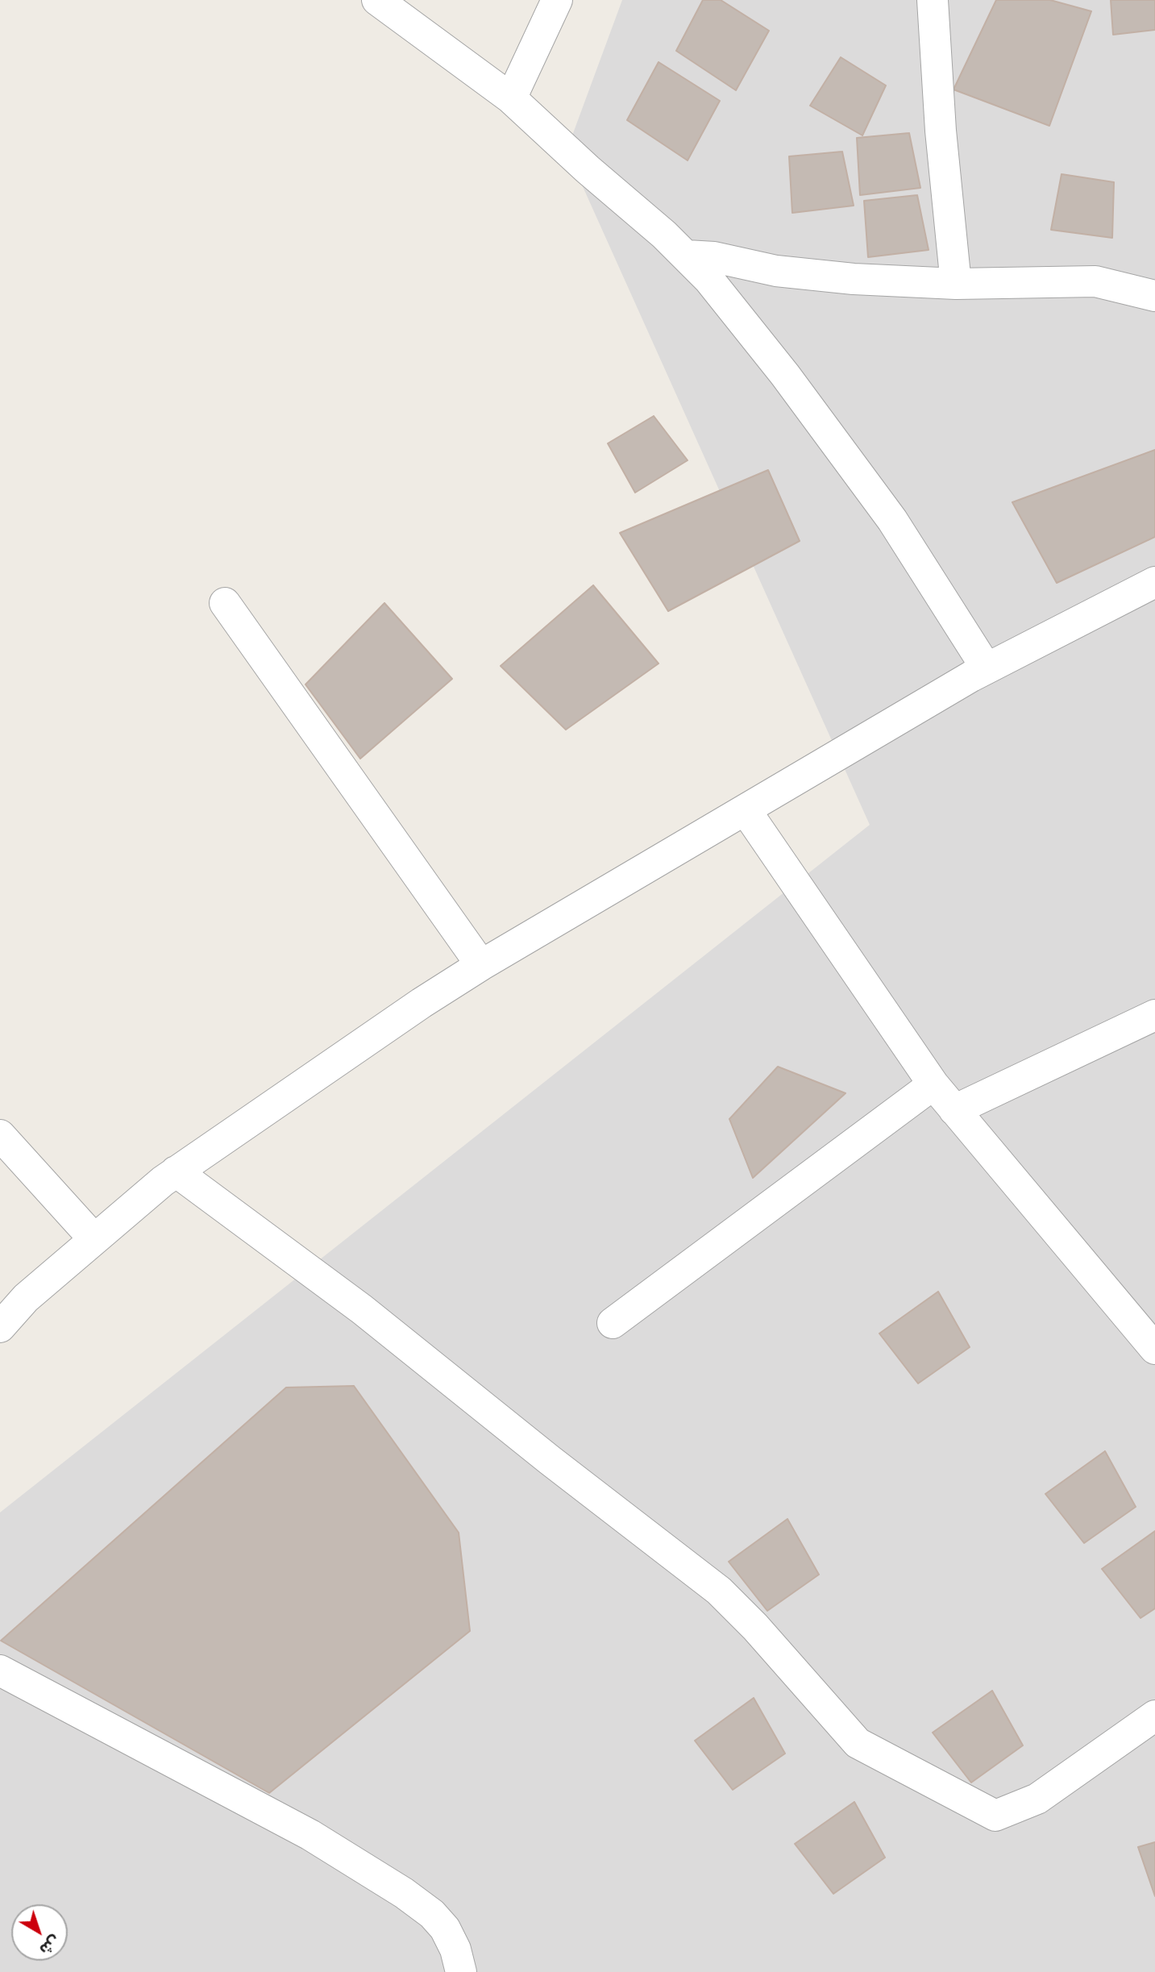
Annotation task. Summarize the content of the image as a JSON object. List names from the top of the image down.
{
  "north": "bottom right"
}
